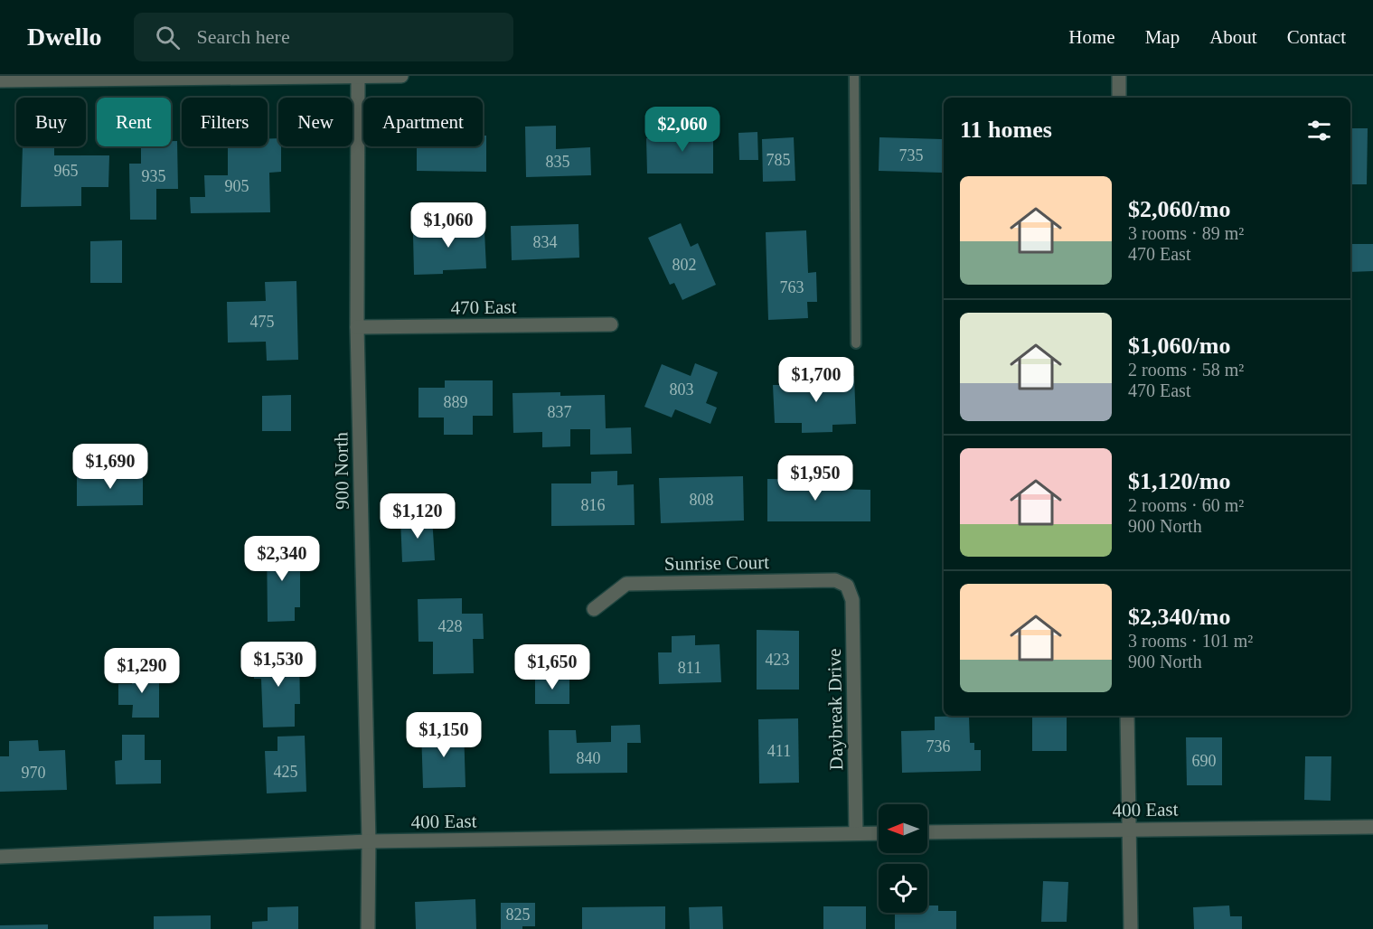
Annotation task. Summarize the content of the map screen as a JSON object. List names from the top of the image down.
{
  "streets": {
    "street": [
      "470 East",
      "900 North",
      "Sunrise Court",
      "Daybreak Drive",
      "400 East"
    ]
  },
  "crossings": [
    ["470 East", "900 North"],
    ["900 North", "400 East"],
    ["Sunrise Court", "Daybreak Drive"],
    ["Daybreak Drive", "400 East"]
  ],
  "house_numbers": [
    "735",
    "785",
    "835",
    "965",
    "935",
    "905",
    "834",
    "802",
    "763",
    "475",
    "803",
    "889",
    "837",
    "808",
    "816",
    "428",
    "423",
    "811",
    "736",
    "411",
    "840",
    "690",
    "425",
    "970",
    "825"
  ],
  "north": "left",
  "page": {
    "header": "Dwello",
    "search": "Search here",
    "nav": [
      "Home",
      "Map",
      "About",
      "Contact"
    ],
    "chip": [
      "Buy",
      "Rent",
      "Filters",
      "New",
      "Apartment"
    ],
    "heading": "11 homes",
    "price": [
      "$2,060",
      "$1,060",
      "$1,700",
      "$1,690",
      "$1,950",
      "$1,120",
      "$2,340",
      "$1,530",
      "$1,650",
      "$1,290",
      "$1,150"
    ],
    "list": [
      {
        "name": "$2,060/mo",
        "note": "3 rooms · 89 m² · 470 East"
      },
      {
        "name": "$1,060/mo",
        "note": "2 rooms · 58 m² · 470 East"
      },
      {
        "name": "$1,120/mo",
        "note": "2 rooms · 60 m² · 900 North"
      },
      {
        "name": "$2,340/mo",
        "note": "3 rooms · 101 m² · 900 North"
      }
    ]
  }
}
